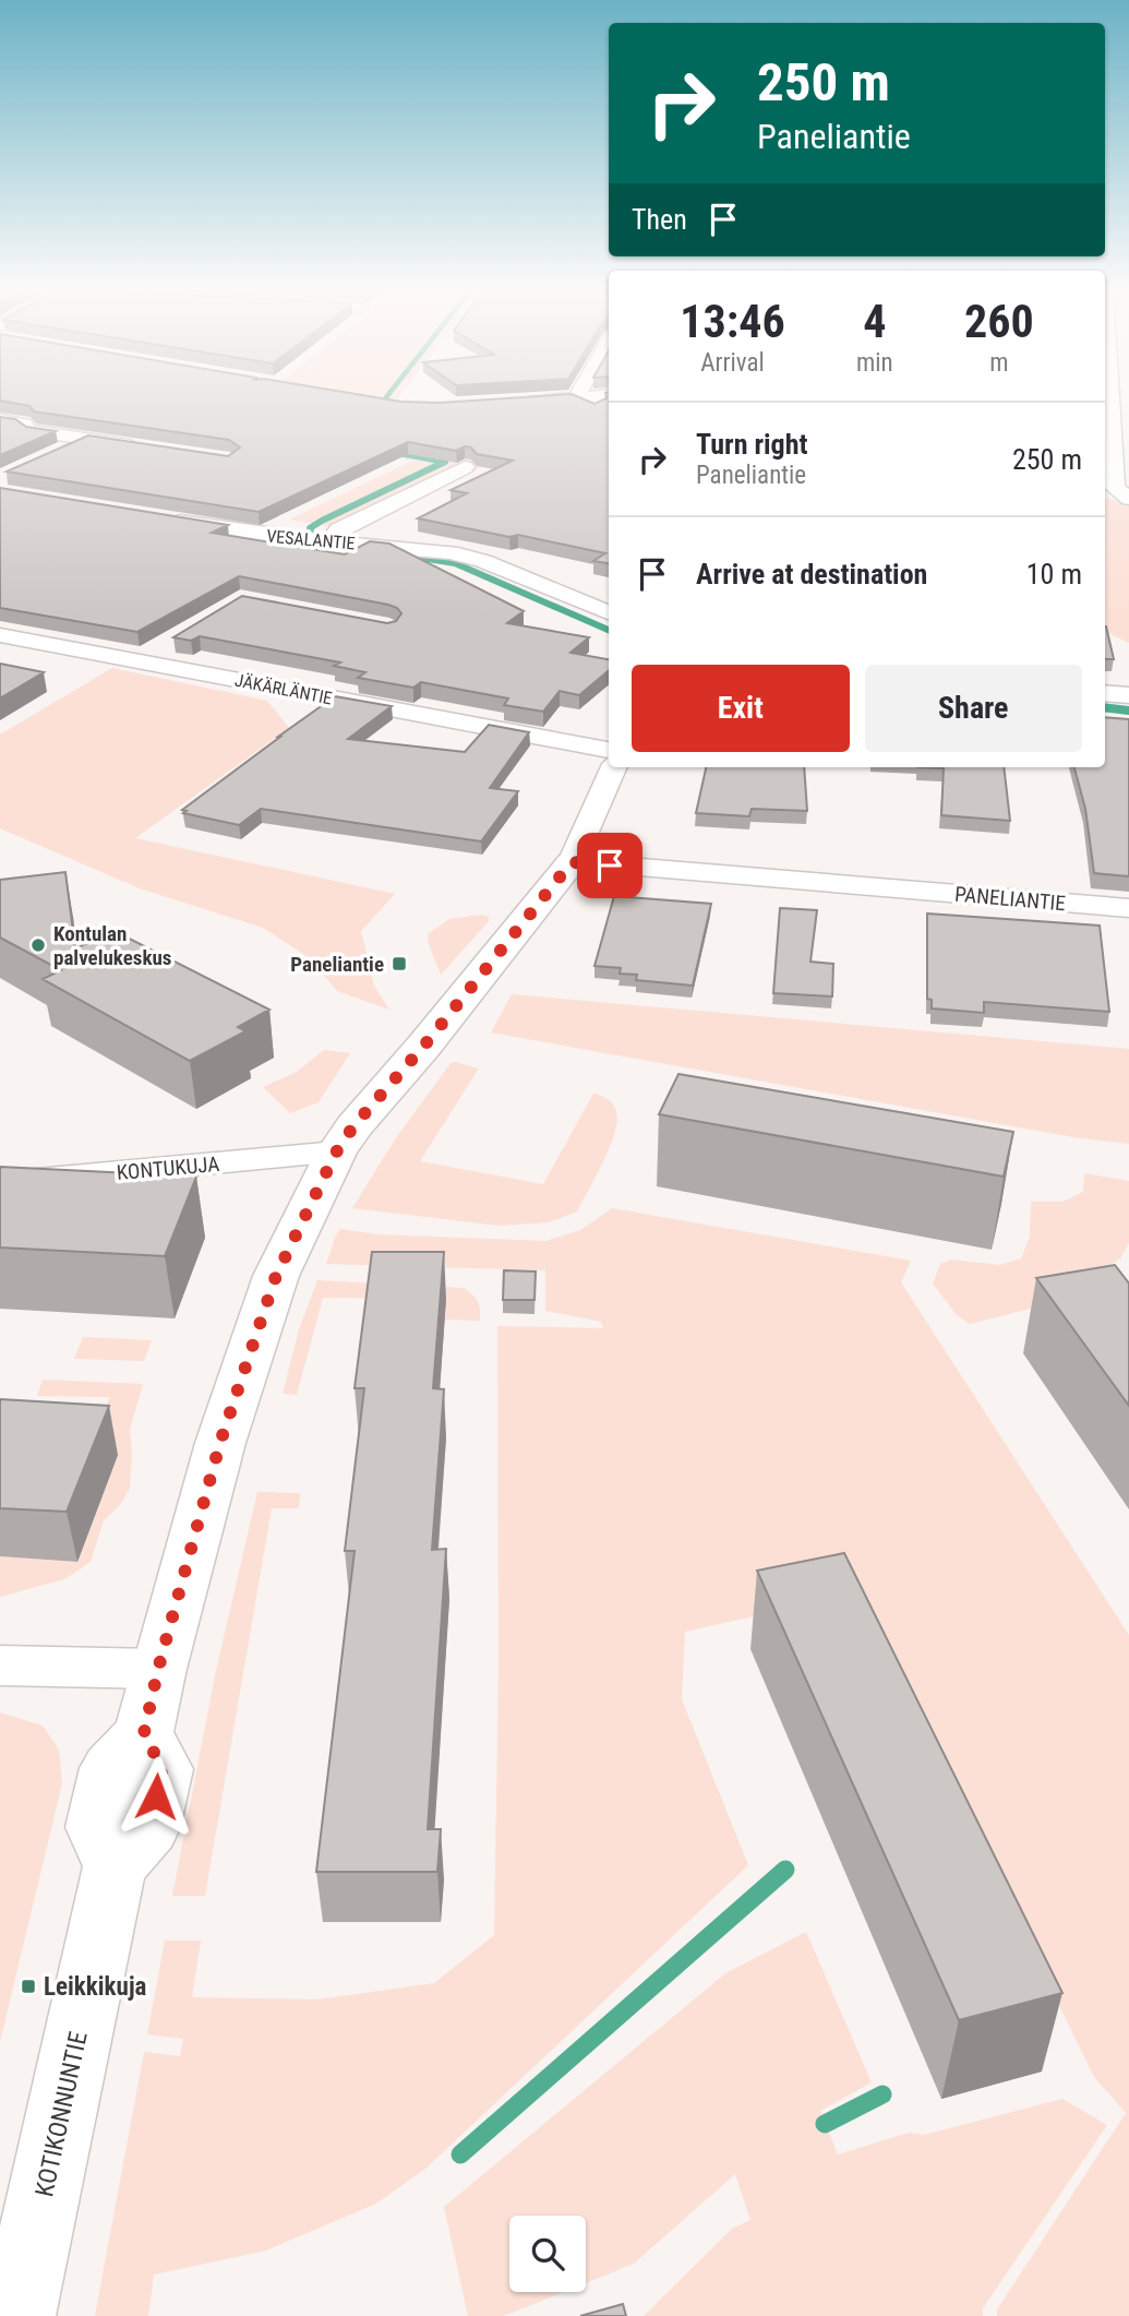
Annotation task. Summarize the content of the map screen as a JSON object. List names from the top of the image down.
{
  "streets": {
    "street": [
      "VESALANTIE",
      "JÄKÄRLÄNTIE",
      "PANELIANTIE",
      "KONTUKUJA",
      "KOTIKONNUNTIE"
    ]
  },
  "crossings": [
    ["PANELIANTIE", "KOTIKONNUNTIE"],
    ["KONTUKUJA", "KOTIKONNUNTIE"]
  ],
  "places": {
    "other": ["Kontulan palvelukeskus"],
    "transit": ["Paneliantie", "Leikkikuja"]
  },
  "page": {
    "turn": ["250 m", "Paneliantie"],
    "then": "Then",
    "eta": [
      "13:46",
      "Arrival",
      "4",
      "min",
      "260",
      "m"
    ],
    "list": [
      {
        "name": "Turn right",
        "note": "Paneliantie",
        "value": "250 m"
      },
      {
        "name": "Arrive at destination",
        "value": "10 m"
      }
    ],
    "buttons": ["Exit", "Share"]
  }
}
